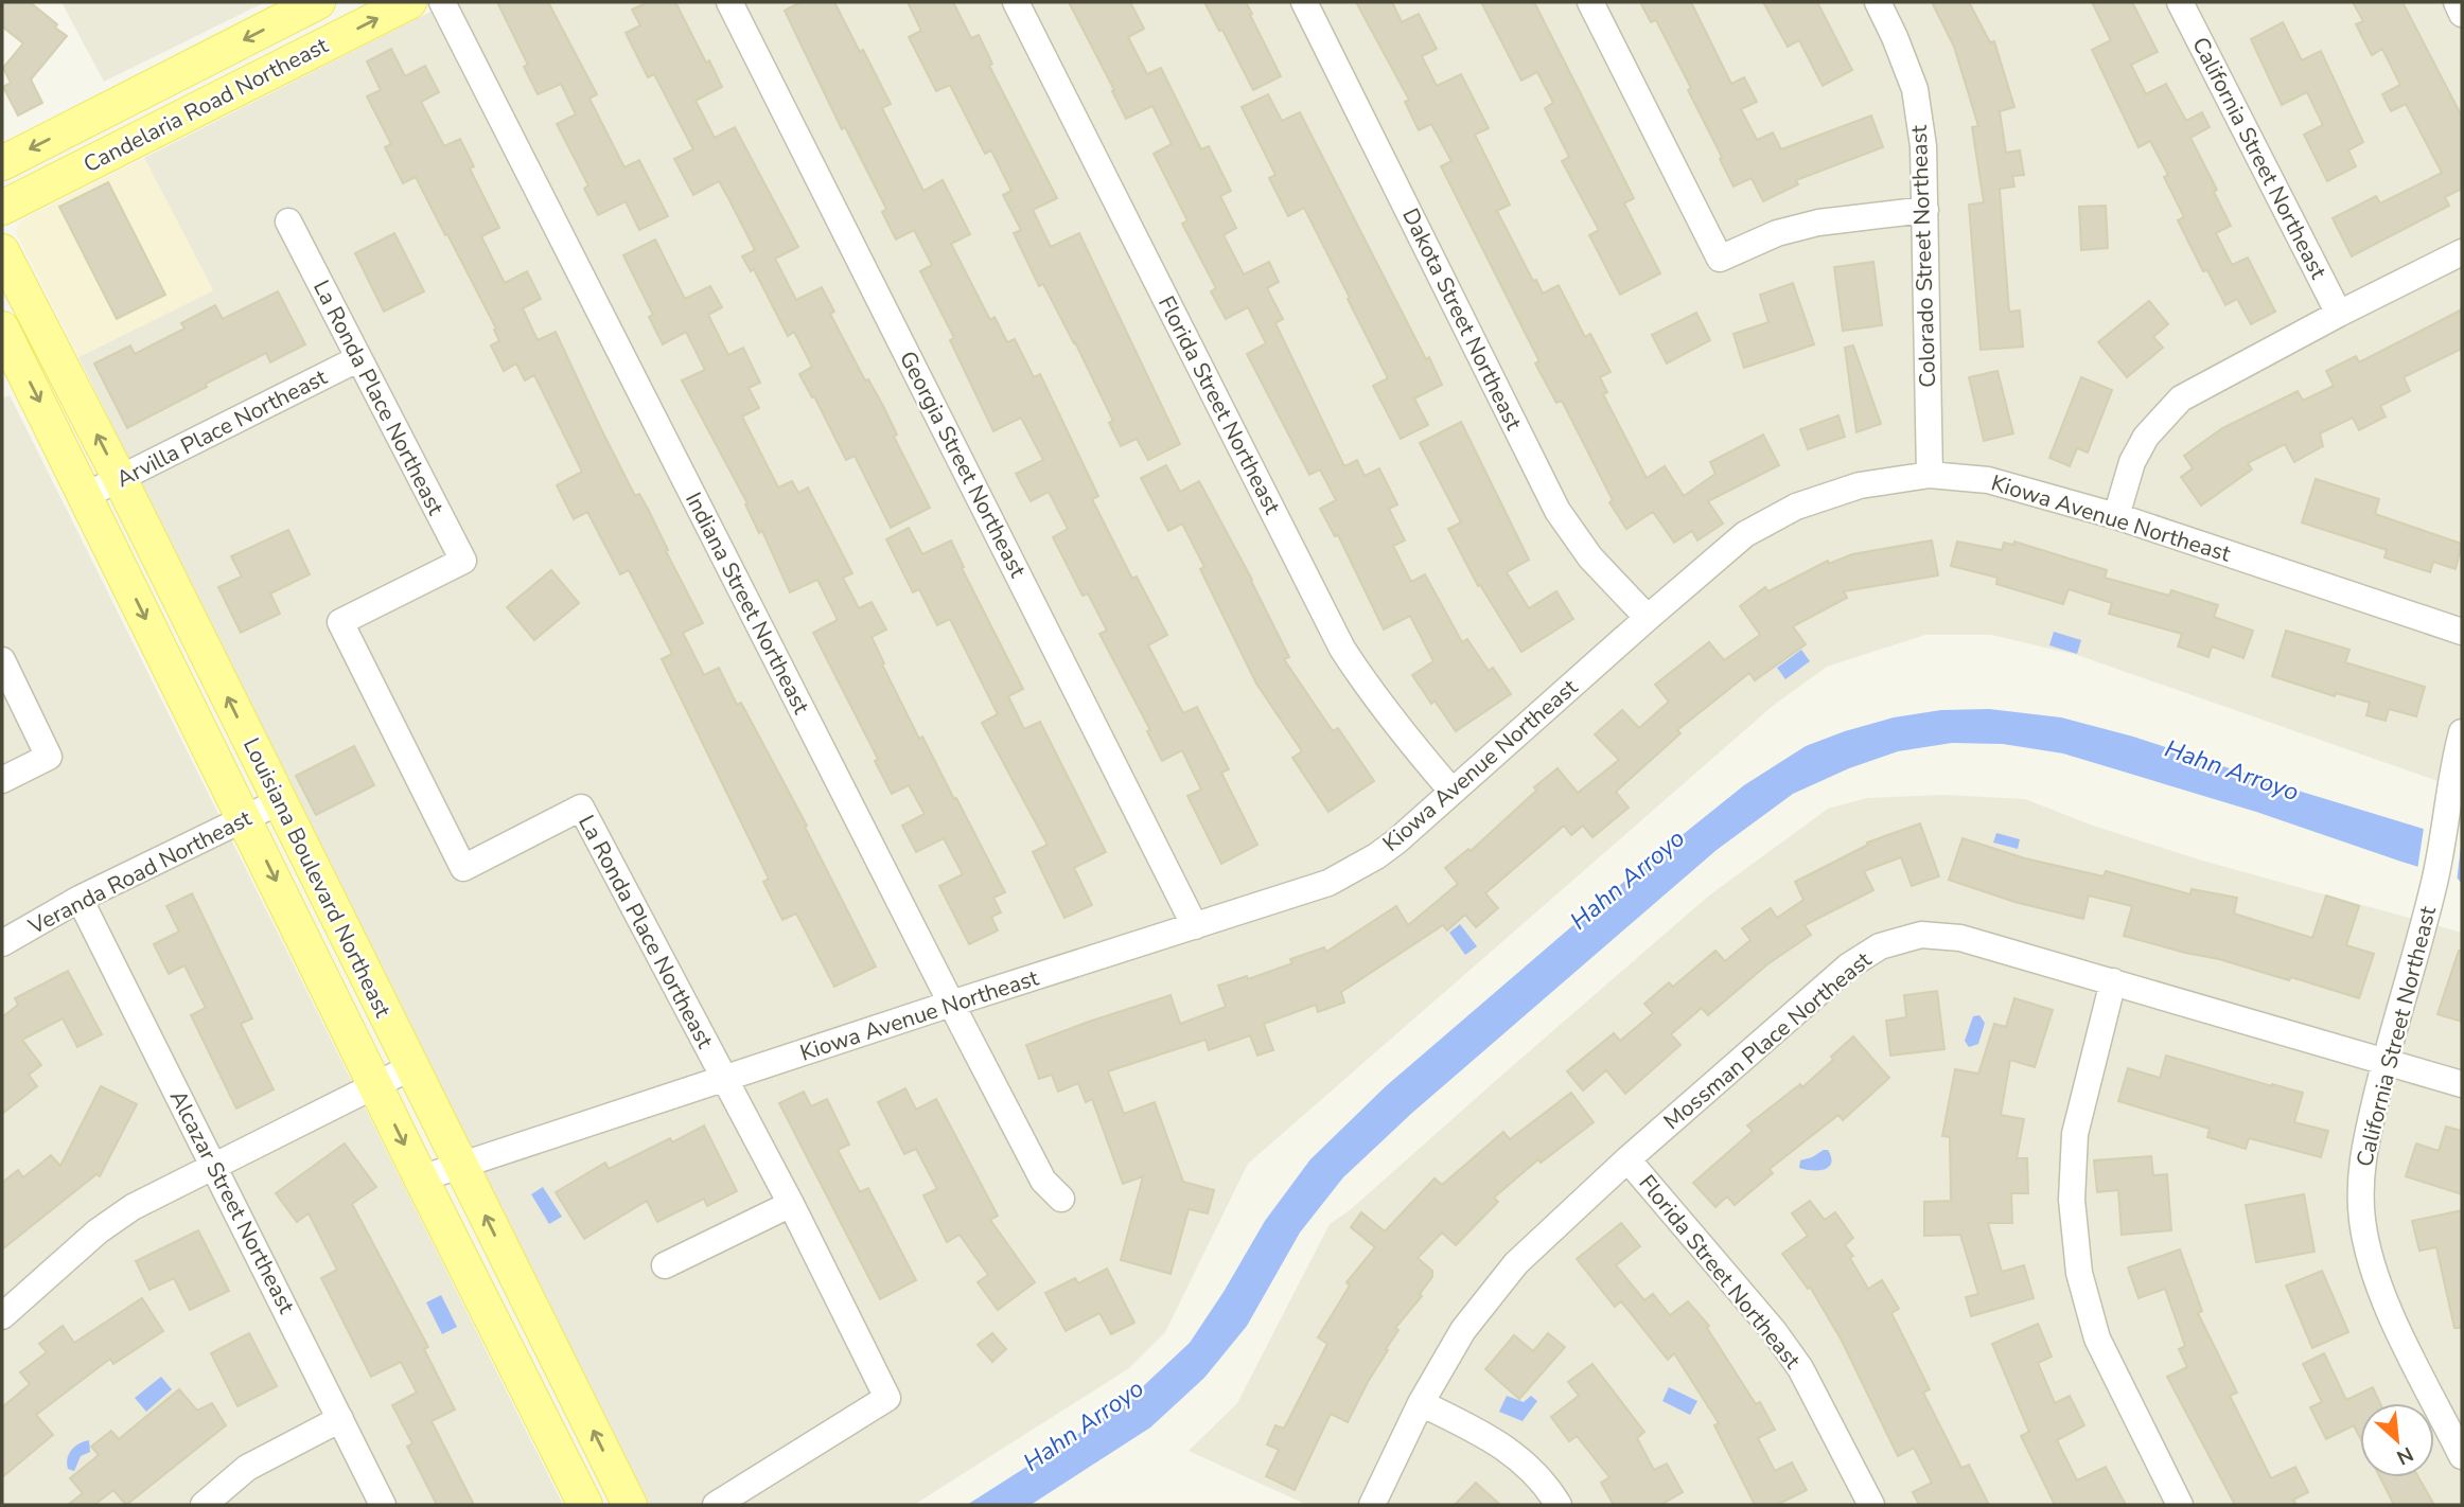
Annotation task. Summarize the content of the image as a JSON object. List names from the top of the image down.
{
  "streets": {
    "main road": ["Candelaria Road Northeast", "Louisiana Boulevard Northeast"],
    "street": [
      "California Street Northeast",
      "Colorado Street Northeast",
      "Dakota Street Northeast",
      "La Ronda Place Northeast",
      "Florida Street Northeast",
      "Arvilla Place Northeast",
      "Georgia Street Northeast",
      "Kiowa Avenue Northeast",
      "Indiana Street Northeast",
      "Veranda Road Northeast",
      "Mossman Place Northeast",
      "Alcazar Street Northeast"
    ]
  },
  "crossings": [
    ["California Street Northeast", "Mossman Place Northeast"],
    ["Colorado Street Northeast", "Kiowa Avenue Northeast"],
    ["Dakota Street Northeast", "Kiowa Avenue Northeast"],
    ["La Ronda Place Northeast", "Arvilla Place Northeast"],
    ["La Ronda Place Northeast", "Kiowa Avenue Northeast"],
    ["Florida Street Northeast", "Kiowa Avenue Northeast"],
    ["Florida Street Northeast", "Mossman Place Northeast"],
    ["Arvilla Place Northeast", "Louisiana Boulevard Northeast"],
    ["Georgia Street Northeast", "Kiowa Avenue Northeast"],
    ["Kiowa Avenue Northeast", "Indiana Street Northeast"],
    ["Kiowa Avenue Northeast", "Louisiana Boulevard Northeast"],
    ["Veranda Road Northeast", "Louisiana Boulevard Northeast"],
    ["Veranda Road Northeast", "Alcazar Street Northeast"]
  ],
  "water": ["Hahn Arroyo"],
  "north": "bottom right"
}
